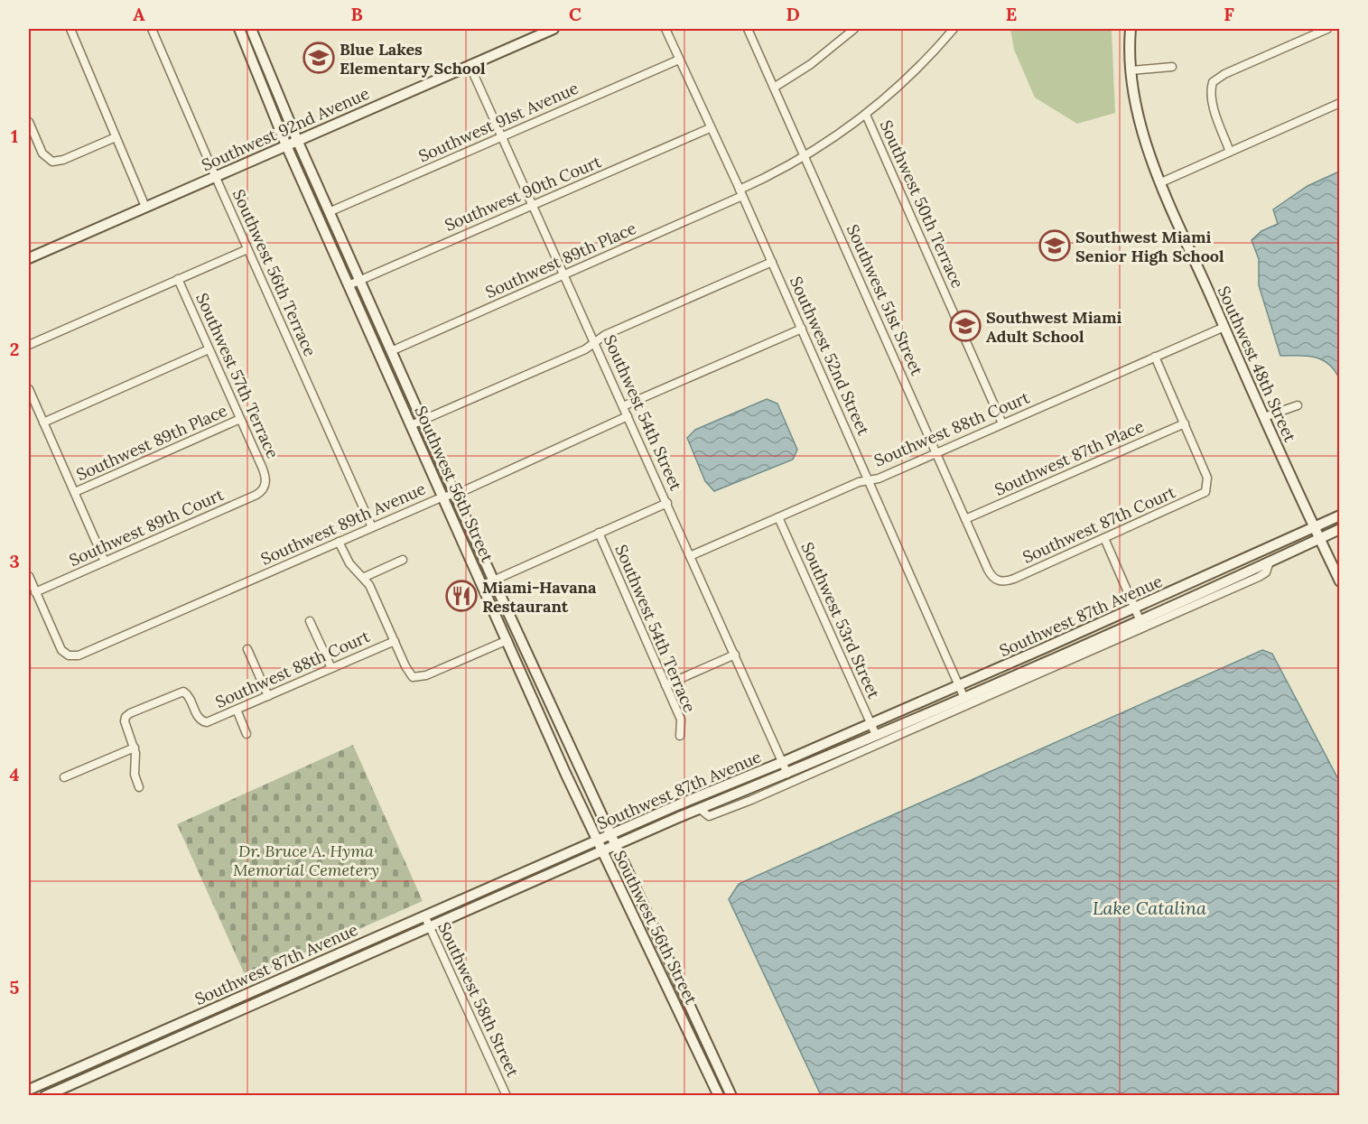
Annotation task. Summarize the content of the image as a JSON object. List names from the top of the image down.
{
  "streets": {
    "main road": [
      "Southwest 92nd Avenue",
      "Southwest 48th Street",
      "Southwest 56th Street",
      "Southwest 87th Avenue"
    ],
    "street": [
      "Southwest 91st Avenue",
      "Southwest 90th Court",
      "Southwest 50th Terrace",
      "Southwest 89th Place",
      "Southwest 56th Terrace",
      "Southwest 51st Street",
      "Southwest 52nd Street",
      "Southwest 57th Terrace",
      "Southwest 54th Street",
      "Southwest 88th Court",
      "Southwest 87th Place",
      "Southwest 89th Avenue",
      "Southwest 87th Court",
      "Southwest 89th Court",
      "Southwest 53rd Street",
      "Southwest 54th Terrace",
      "Southwest 58th Street"
    ]
  },
  "crossings": [
    ["Southwest 91st Avenue", "Southwest 52nd Street"],
    ["Southwest 91st Avenue", "Southwest 54th Street"],
    ["Southwest 91st Avenue", "Southwest 56th Street"],
    ["Southwest 92nd Avenue", "Southwest 56th Terrace"],
    ["Southwest 92nd Avenue", "Southwest 54th Street"],
    ["Southwest 92nd Avenue", "Southwest 56th Street"],
    ["Southwest 90th Court", "Southwest 52nd Street"],
    ["Southwest 90th Court", "Southwest 54th Street"],
    ["Southwest 90th Court", "Southwest 56th Street"],
    ["Southwest 50th Terrace", "Southwest 89th Place"],
    ["Southwest 50th Terrace", "Southwest 88th Court"],
    ["Southwest 89th Place", "Southwest 51st Street"],
    ["Southwest 89th Place", "Southwest 52nd Street"],
    ["Southwest 89th Place", "Southwest 57th Terrace"],
    ["Southwest 89th Place", "Southwest 54th Street"],
    ["Southwest 89th Place", "Southwest 56th Street"],
    ["Southwest 56th Terrace", "Southwest 89th Avenue"],
    ["Southwest 51st Street", "Southwest 88th Court"],
    ["Southwest 51st Street", "Southwest 87th Place"],
    ["Southwest 51st Street", "Southwest 87th Court"],
    ["Southwest 52nd Street", "Southwest 88th Court"],
    ["Southwest 52nd Street", "Southwest 87th Avenue"],
    ["Southwest 48th Street", "Southwest 88th Court"],
    ["Southwest 48th Street", "Southwest 87th Avenue"],
    ["Southwest 57th Terrace", "Southwest 89th Court"],
    ["Southwest 54th Street", "Southwest 88th Court"],
    ["Southwest 54th Street", "Southwest 89th Avenue"],
    ["Southwest 54th Street", "Southwest 87th Avenue"],
    ["Southwest 88th Court", "Southwest 53rd Street"],
    ["Southwest 87th Place", "Southwest 87th Court"],
    ["Southwest 56th Street", "Southwest 89th Avenue"],
    ["Southwest 56th Street", "Southwest 87th Avenue"],
    ["Southwest 89th Avenue", "Southwest 89th Court"],
    ["Southwest 87th Avenue", "Southwest 53rd Street"],
    ["Southwest 87th Avenue", "Southwest 58th Street"]
  ],
  "water": ["Lake Catalina"],
  "parks": ["Dr. Bruce A. Hyma Memorial Cemetery"],
  "places": {
    "school or university": ["Blue Lakes Elementary School", "Southwest Miami Senior High School", "Southwest Miami Adult School"],
    "restaurant": ["Miami-Havana Restaurant"]
  },
  "grid": {
    "columns": [
      "A",
      "B",
      "C",
      "D",
      "E",
      "F"
    ],
    "rows": [
      "1",
      "2",
      "3",
      "4",
      "5"
    ]
  }
}
